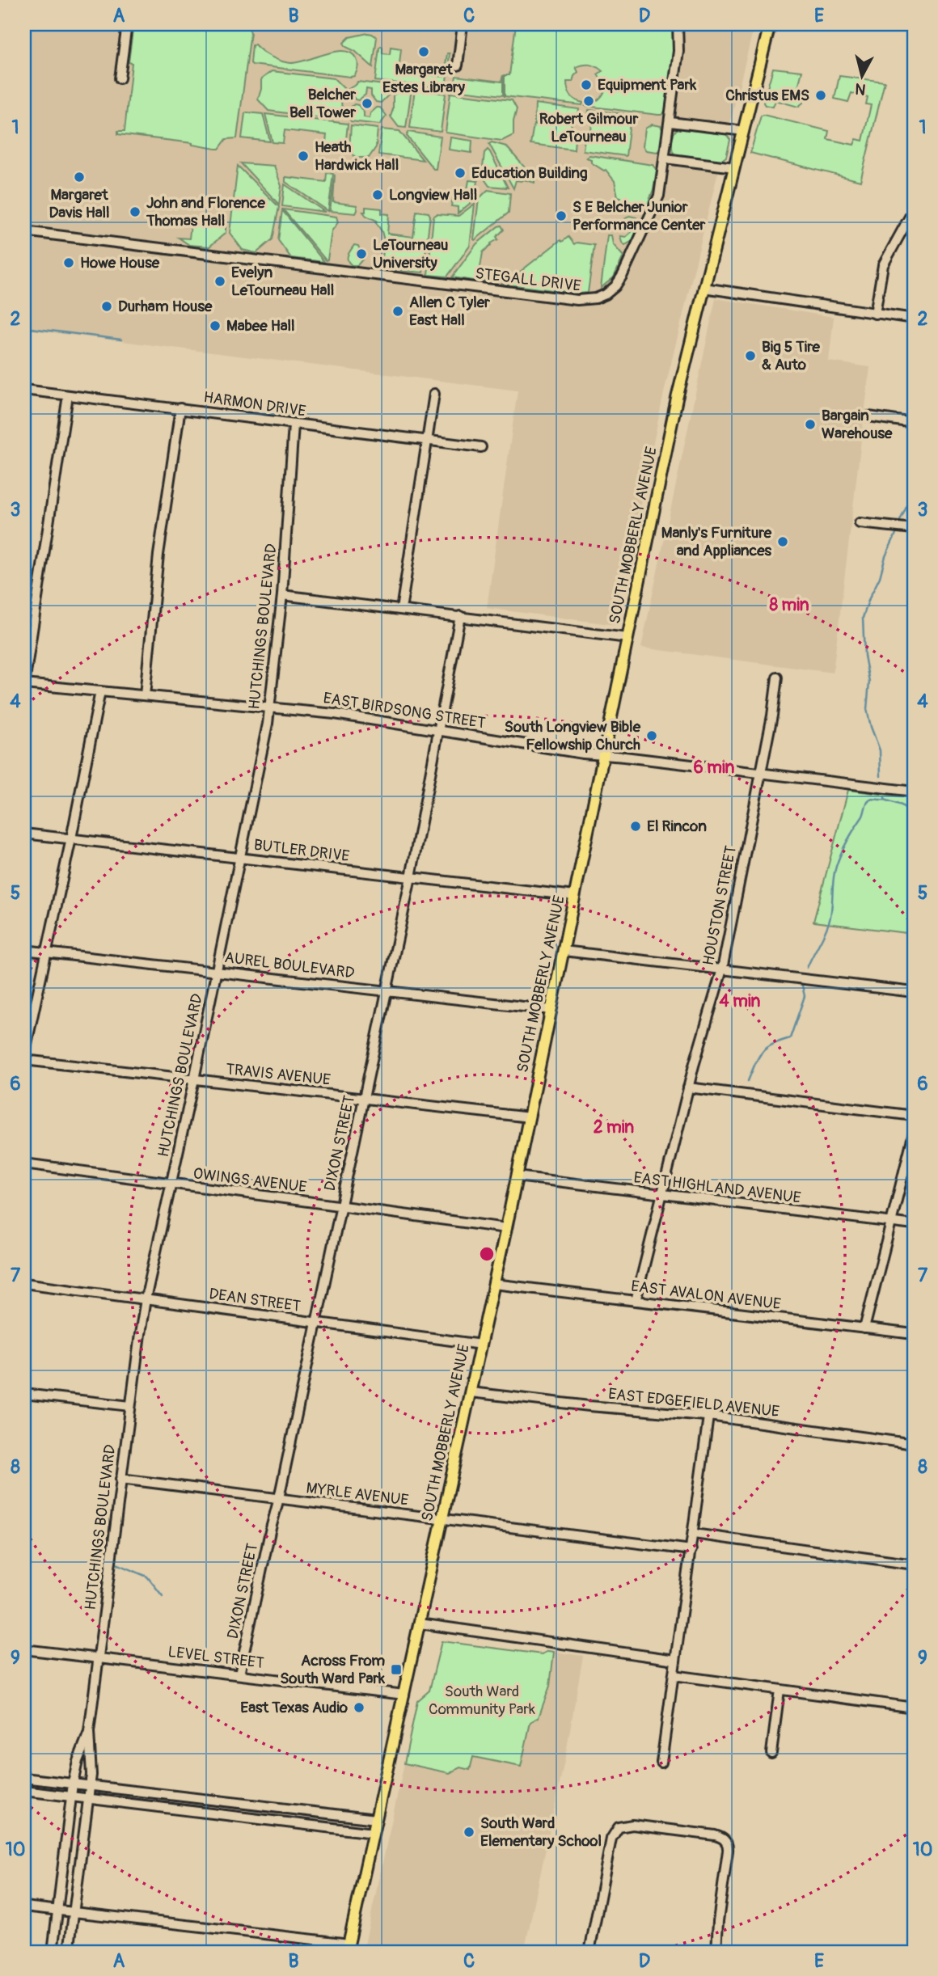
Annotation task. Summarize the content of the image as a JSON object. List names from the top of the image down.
{
  "streets": {
    "main road": ["SOUTH MOBBERLY AVENUE"],
    "street": [
      "STEGALL DRIVE",
      "HARMON DRIVE",
      "HUTCHINGS BOULEVARD",
      "EAST BIRDSONG STREET",
      "BUTLER DRIVE",
      "HOUSTON STREET",
      "AUREL BOULEVARD",
      "TRAVIS AVENUE",
      "DIXON STREET",
      "OWINGS AVENUE",
      "EAST HIGHLAND AVENUE",
      "EAST AVALON AVENUE",
      "DEAN STREET",
      "EAST EDGEFIELD AVENUE",
      "MYRLE AVENUE",
      "LEVEL STREET"
    ]
  },
  "crossings": [
    ["HARMON DRIVE", "HUTCHINGS BOULEVARD"],
    ["SOUTH MOBBERLY AVENUE", "EAST BIRDSONG STREET"],
    ["SOUTH MOBBERLY AVENUE", "BUTLER DRIVE"],
    ["SOUTH MOBBERLY AVENUE", "AUREL BOULEVARD"],
    ["SOUTH MOBBERLY AVENUE", "TRAVIS AVENUE"],
    ["SOUTH MOBBERLY AVENUE", "OWINGS AVENUE"],
    ["SOUTH MOBBERLY AVENUE", "EAST HIGHLAND AVENUE"],
    ["SOUTH MOBBERLY AVENUE", "EAST AVALON AVENUE"],
    ["SOUTH MOBBERLY AVENUE", "DEAN STREET"],
    ["SOUTH MOBBERLY AVENUE", "EAST EDGEFIELD AVENUE"],
    ["SOUTH MOBBERLY AVENUE", "MYRLE AVENUE"],
    ["SOUTH MOBBERLY AVENUE", "LEVEL STREET"],
    ["HUTCHINGS BOULEVARD", "EAST BIRDSONG STREET"],
    ["HUTCHINGS BOULEVARD", "BUTLER DRIVE"],
    ["HUTCHINGS BOULEVARD", "AUREL BOULEVARD"],
    ["HUTCHINGS BOULEVARD", "TRAVIS AVENUE"],
    ["HUTCHINGS BOULEVARD", "OWINGS AVENUE"],
    ["HUTCHINGS BOULEVARD", "DEAN STREET"],
    ["HUTCHINGS BOULEVARD", "MYRLE AVENUE"],
    ["HUTCHINGS BOULEVARD", "LEVEL STREET"],
    ["EAST BIRDSONG STREET", "HOUSTON STREET"],
    ["EAST BIRDSONG STREET", "DIXON STREET"],
    ["BUTLER DRIVE", "DIXON STREET"],
    ["HOUSTON STREET", "EAST HIGHLAND AVENUE"],
    ["HOUSTON STREET", "EAST AVALON AVENUE"],
    ["AUREL BOULEVARD", "DIXON STREET"],
    ["TRAVIS AVENUE", "DIXON STREET"],
    ["DIXON STREET", "OWINGS AVENUE"],
    ["DIXON STREET", "DEAN STREET"],
    ["DIXON STREET", "MYRLE AVENUE"],
    ["DIXON STREET", "LEVEL STREET"]
  ],
  "parks": ["South Ward Community Park"],
  "places": {
    "other": [
      "Margaret Estes Library",
      "Equipment Park",
      "Christus EMS",
      "Robert Gilmour LeTourneau",
      "Belcher Bell Tower",
      "Heath Hardwick Hall",
      "Education Building",
      "Margaret Davis Hall",
      "Longview Hall",
      "John and Florence Thomas Hall",
      "S E Belcher Junior Performance Center",
      "LeTourneau University",
      "Howe House",
      "Evelyn LeTourneau Hall",
      "Durham House",
      "Allen C Tyler East Hall",
      "Mabee Hall",
      "Big 5 Tire & Auto",
      "Bargain Warehouse",
      "Manly's Furniture and Appliances",
      "South Longview Bible Fellowship Church",
      "El Rincon",
      "East Texas Audio",
      "South Ward Elementary School"
    ],
    "transit": ["Across From South Ward Park"]
  },
  "north": "bottom",
  "grid": {
    "columns": [
      "A",
      "B",
      "C",
      "D",
      "E"
    ],
    "rows": [
      "1",
      "2",
      "3",
      "4",
      "5",
      "6",
      "7",
      "8",
      "9",
      "10"
    ]
  },
  "rings": [
    "8 min",
    "6 min",
    "4 min",
    "2 min"
  ]
}
